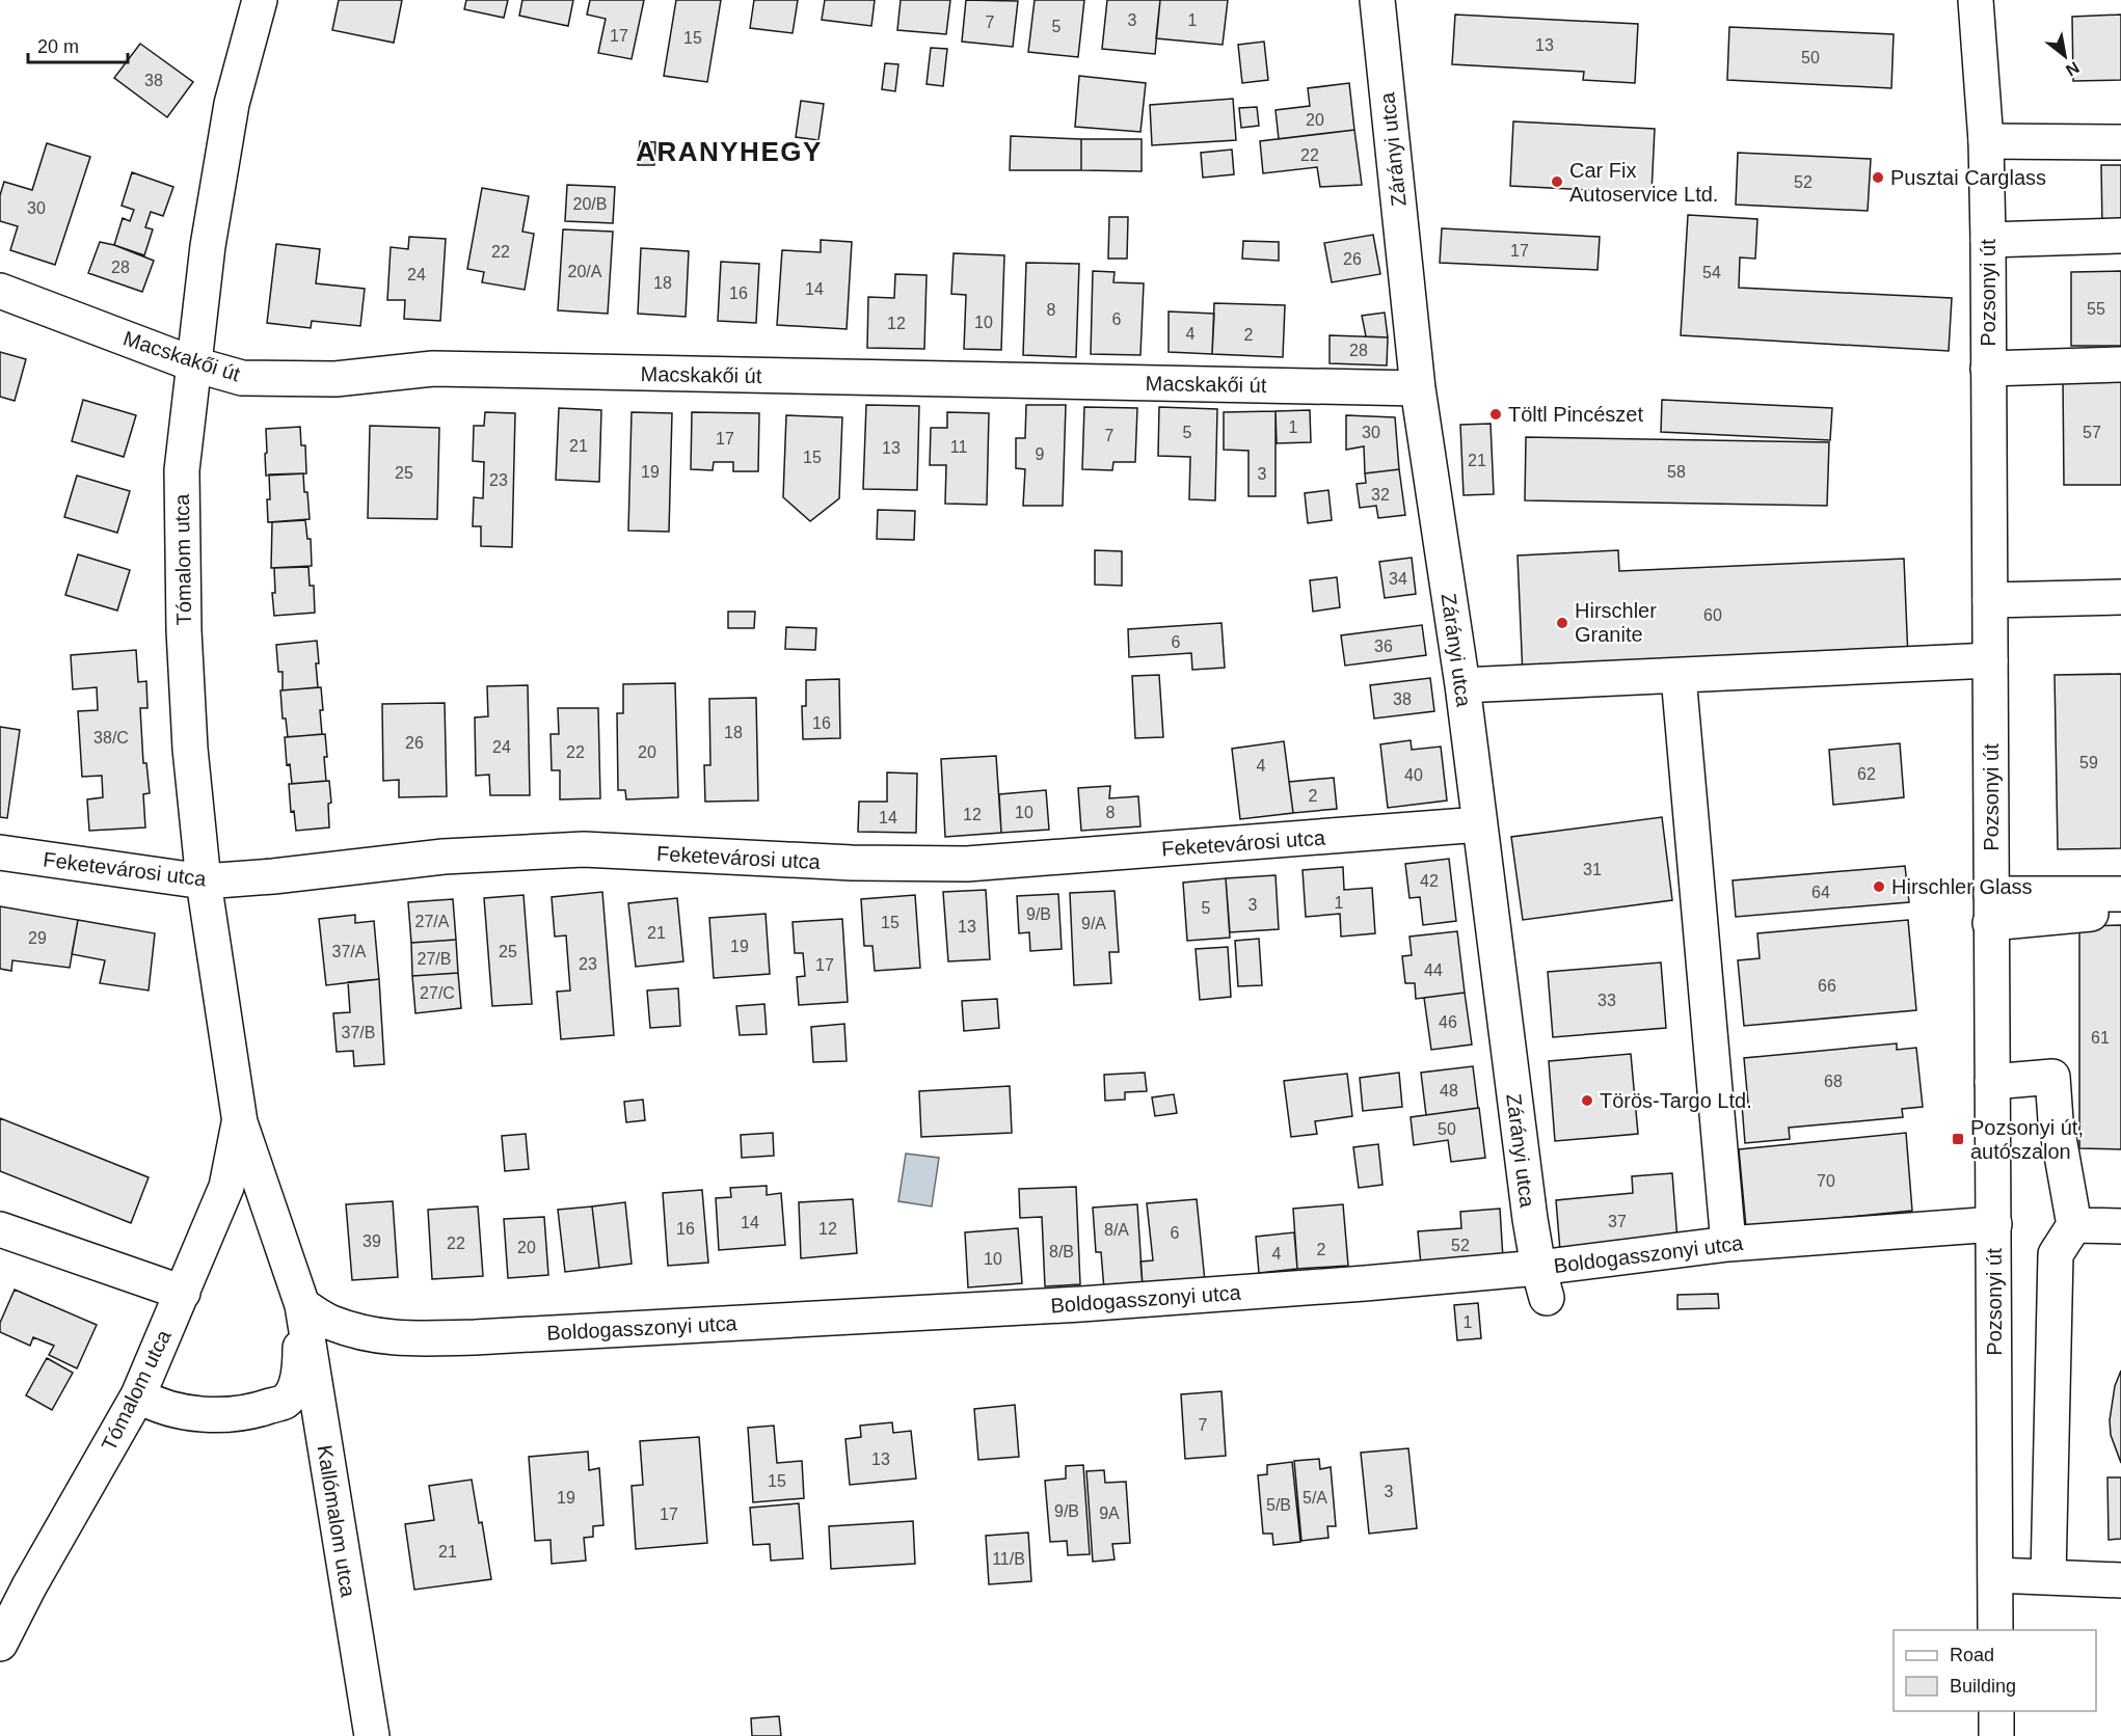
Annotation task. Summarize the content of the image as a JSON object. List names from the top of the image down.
{
  "streets": {
    "street": [
      "Zárányi utca",
      "Pozsonyi út",
      "Macskakői út",
      "Tómalom utca",
      "Feketevárosi utca",
      "Boldogasszonyi utca",
      "Kallómalom utca"
    ]
  },
  "crossings": [
    ["Zárányi utca", "Macskakői út"],
    ["Zárányi utca", "Feketevárosi utca"],
    ["Zárányi utca", "Boldogasszonyi utca"],
    ["Pozsonyi út", "Boldogasszonyi utca"],
    ["Macskakői út", "Tómalom utca"],
    ["Tómalom utca", "Feketevárosi utca"],
    ["Tómalom utca", "Boldogasszonyi utca"],
    ["Tómalom utca", "Kallómalom utca"],
    ["Boldogasszonyi utca", "Kallómalom utca"]
  ],
  "districts": ["ARANYHEGY"],
  "places": {
    "other": [
      "Pusztai Carglass",
      "Car Fix Autoservice Ltd.",
      "Töltl Pincészet",
      "Hirschler Granite",
      "Hirschler Glass",
      "Törös-Targo Ltd."
    ],
    "transit": ["Pozsonyi út, autószalon"]
  },
  "house_numbers": [
    "3",
    "1",
    "7",
    "5",
    "17",
    "15",
    "13",
    "50",
    "38",
    "20",
    "22",
    "52",
    "20/B",
    "30",
    "17",
    "22",
    "26",
    "28",
    "20/A",
    "54",
    "24",
    "18",
    "14",
    "16",
    "55",
    "8",
    "6",
    "10",
    "12",
    "4",
    "2",
    "28",
    "1",
    "5",
    "30",
    "57",
    "7",
    "17",
    "21",
    "11",
    "13",
    "9",
    "15",
    "21",
    "19",
    "58",
    "25",
    "3",
    "23",
    "32",
    "34",
    "60",
    "6",
    "36",
    "38",
    "16",
    "18",
    "38/C",
    "26",
    "24",
    "22",
    "20",
    "59",
    "4",
    "62",
    "40",
    "2",
    "10",
    "8",
    "12",
    "14",
    "31",
    "42",
    "64",
    "1",
    "3",
    "5",
    "9/B",
    "27/A",
    "15",
    "9/A",
    "13",
    "21",
    "29",
    "19",
    "37/A",
    "25",
    "27/B",
    "23",
    "17",
    "44",
    "66",
    "27/C",
    "33",
    "46",
    "37/B",
    "61",
    "68",
    "48",
    "50",
    "70",
    "37",
    "14",
    "16",
    "12",
    "8/A",
    "6",
    "39",
    "22",
    "52",
    "20",
    "2",
    "8/B",
    "4",
    "10",
    "1",
    "7",
    "13",
    "15",
    "3",
    "19",
    "5/A",
    "5/B",
    "9/B",
    "9A",
    "17",
    "21",
    "11/B"
  ],
  "legend": ["Road", "Building"],
  "scale_bar": "20 m",
  "north": "bottom right"
}
